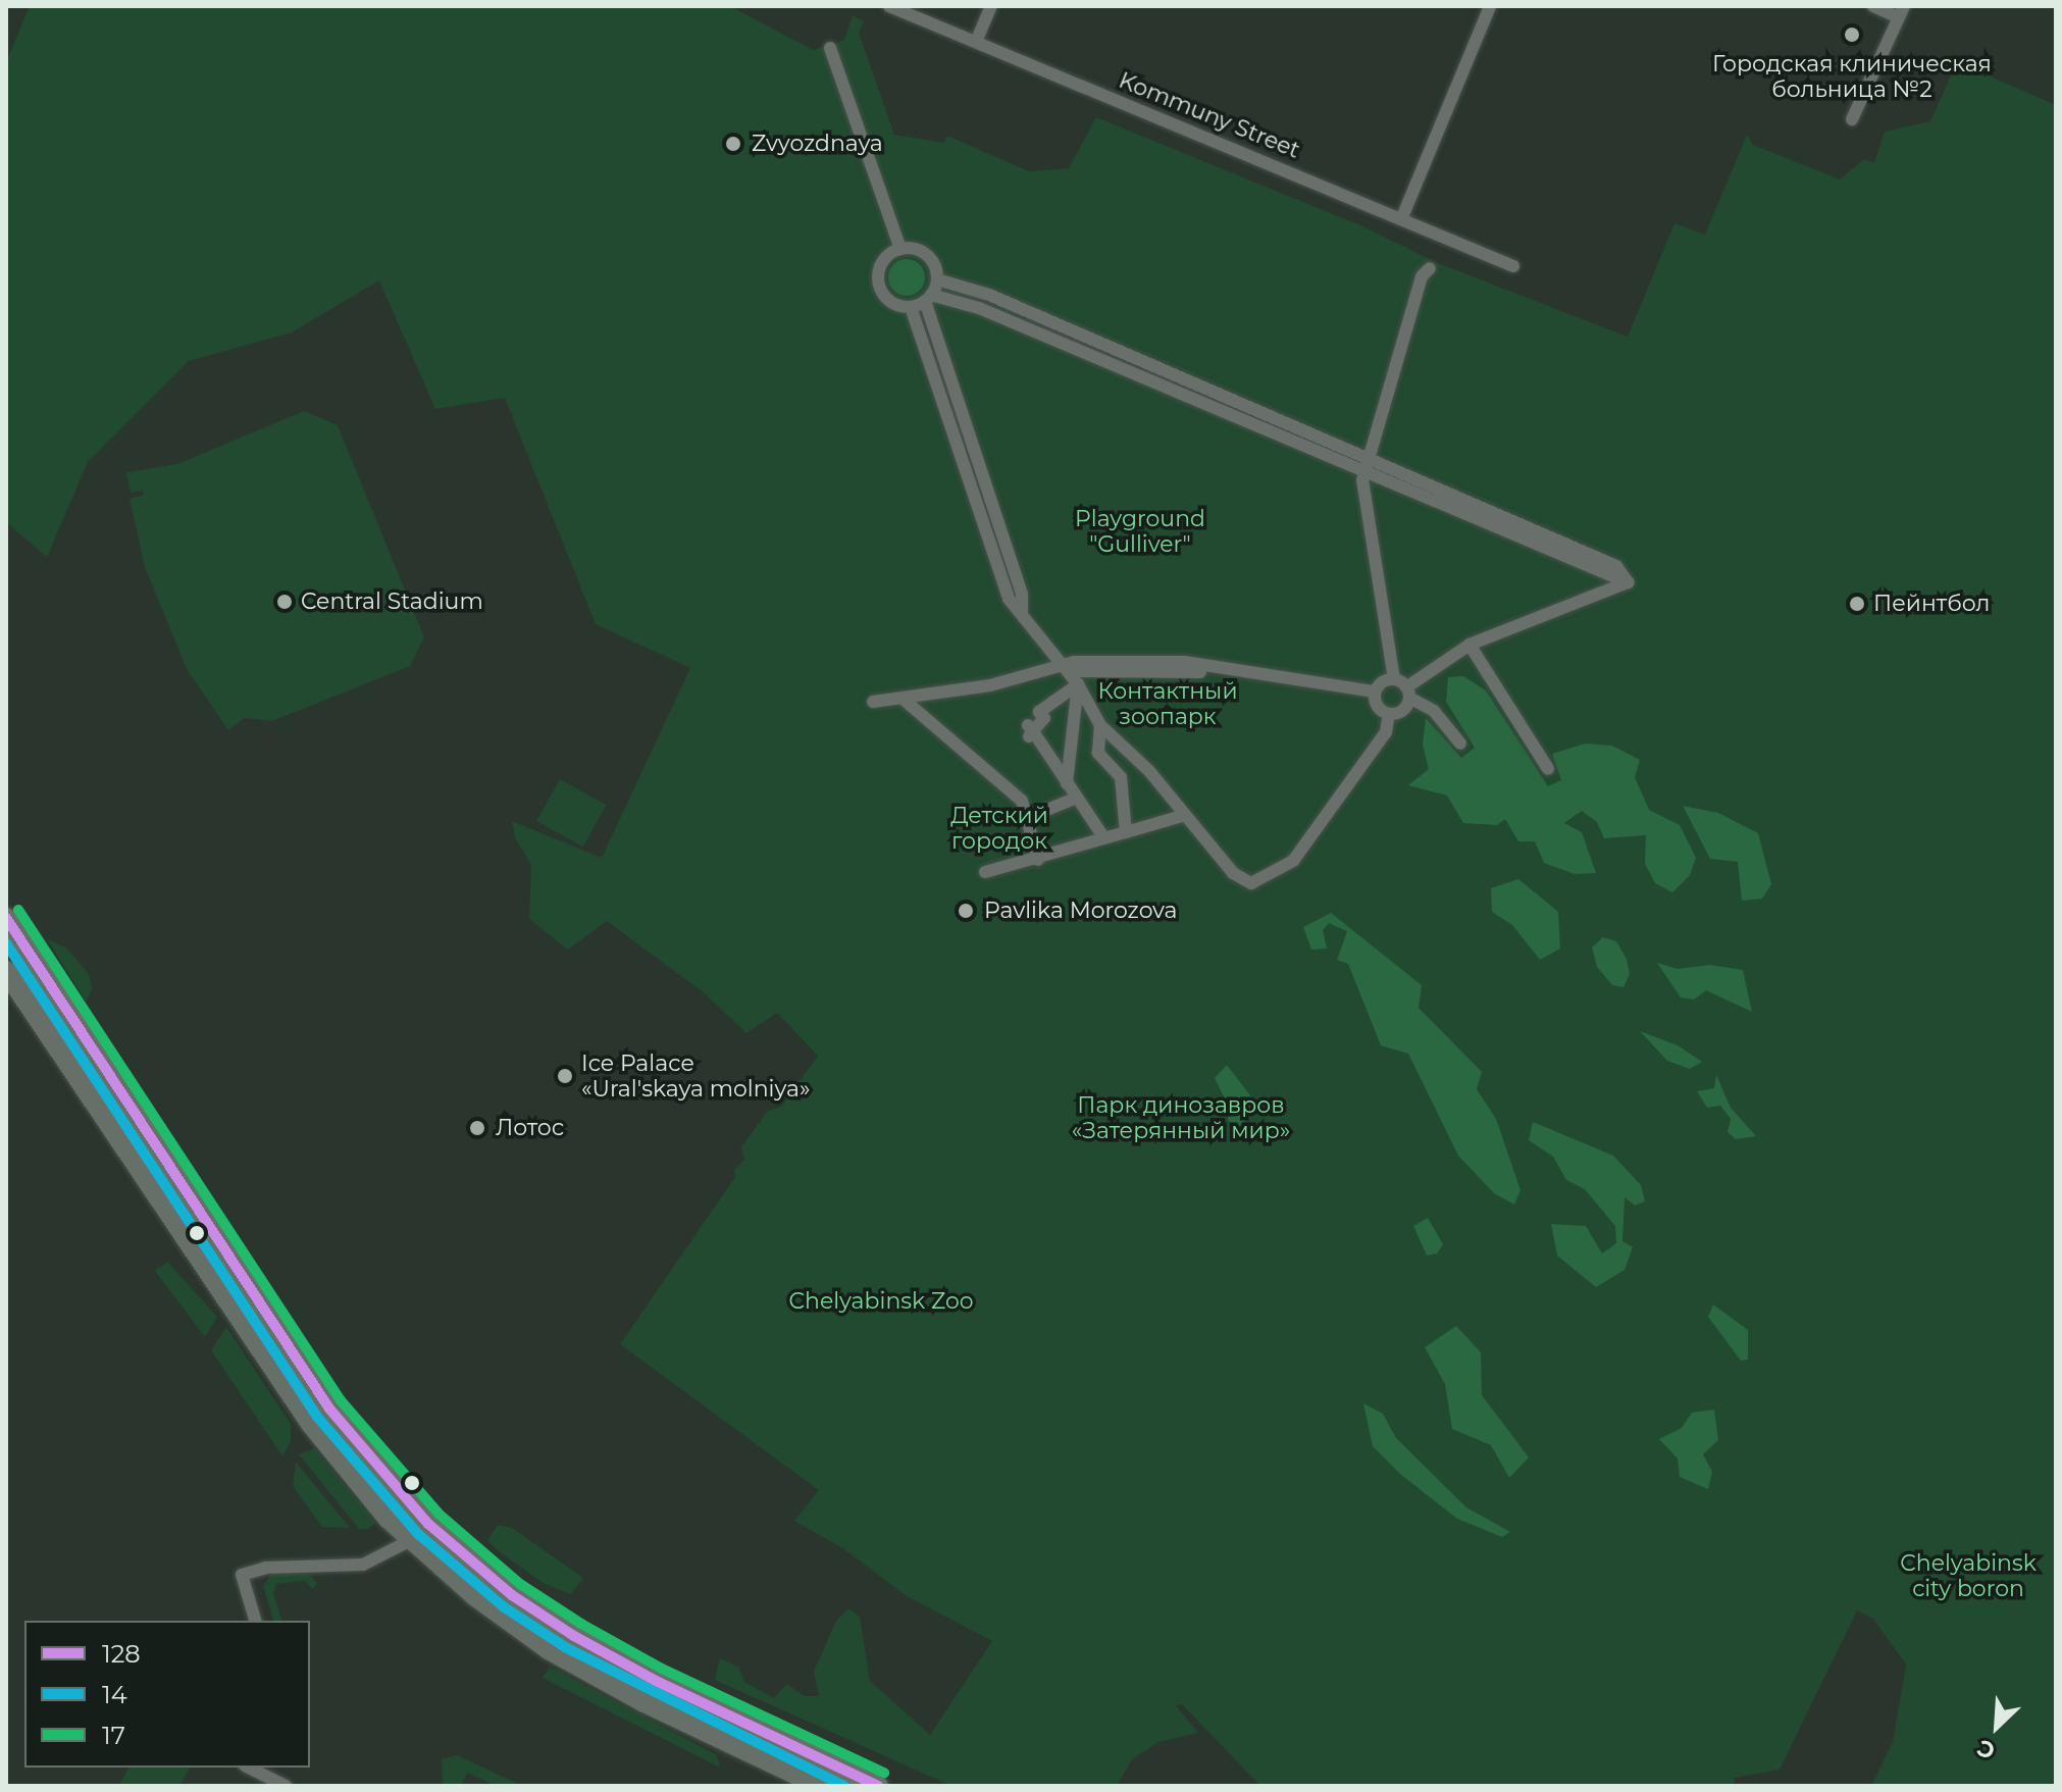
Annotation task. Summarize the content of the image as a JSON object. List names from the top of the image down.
{
  "streets": {
    "street": ["Kommuny Street"]
  },
  "parks": [
    "Playground \"Gulliver\"",
    "Контактный зоопарк",
    "Детский городок",
    "Парк динозавров «Затерянный мир»",
    "Chelyabinsk Zoo",
    "Chelyabinsk city boron"
  ],
  "places": [
    "Городская клиническая больница №2",
    "Zvyozdnaya",
    "Central Stadium",
    "Пейнтбол",
    "Pavlika Morozova",
    "Ice Palace «Ural'skaya molniya»",
    "Лотос"
  ],
  "lines": ["transit line 17", "transit line 128", "transit line 14"],
  "legend": ["128", "14", "17"],
  "north": "bottom left"
}
